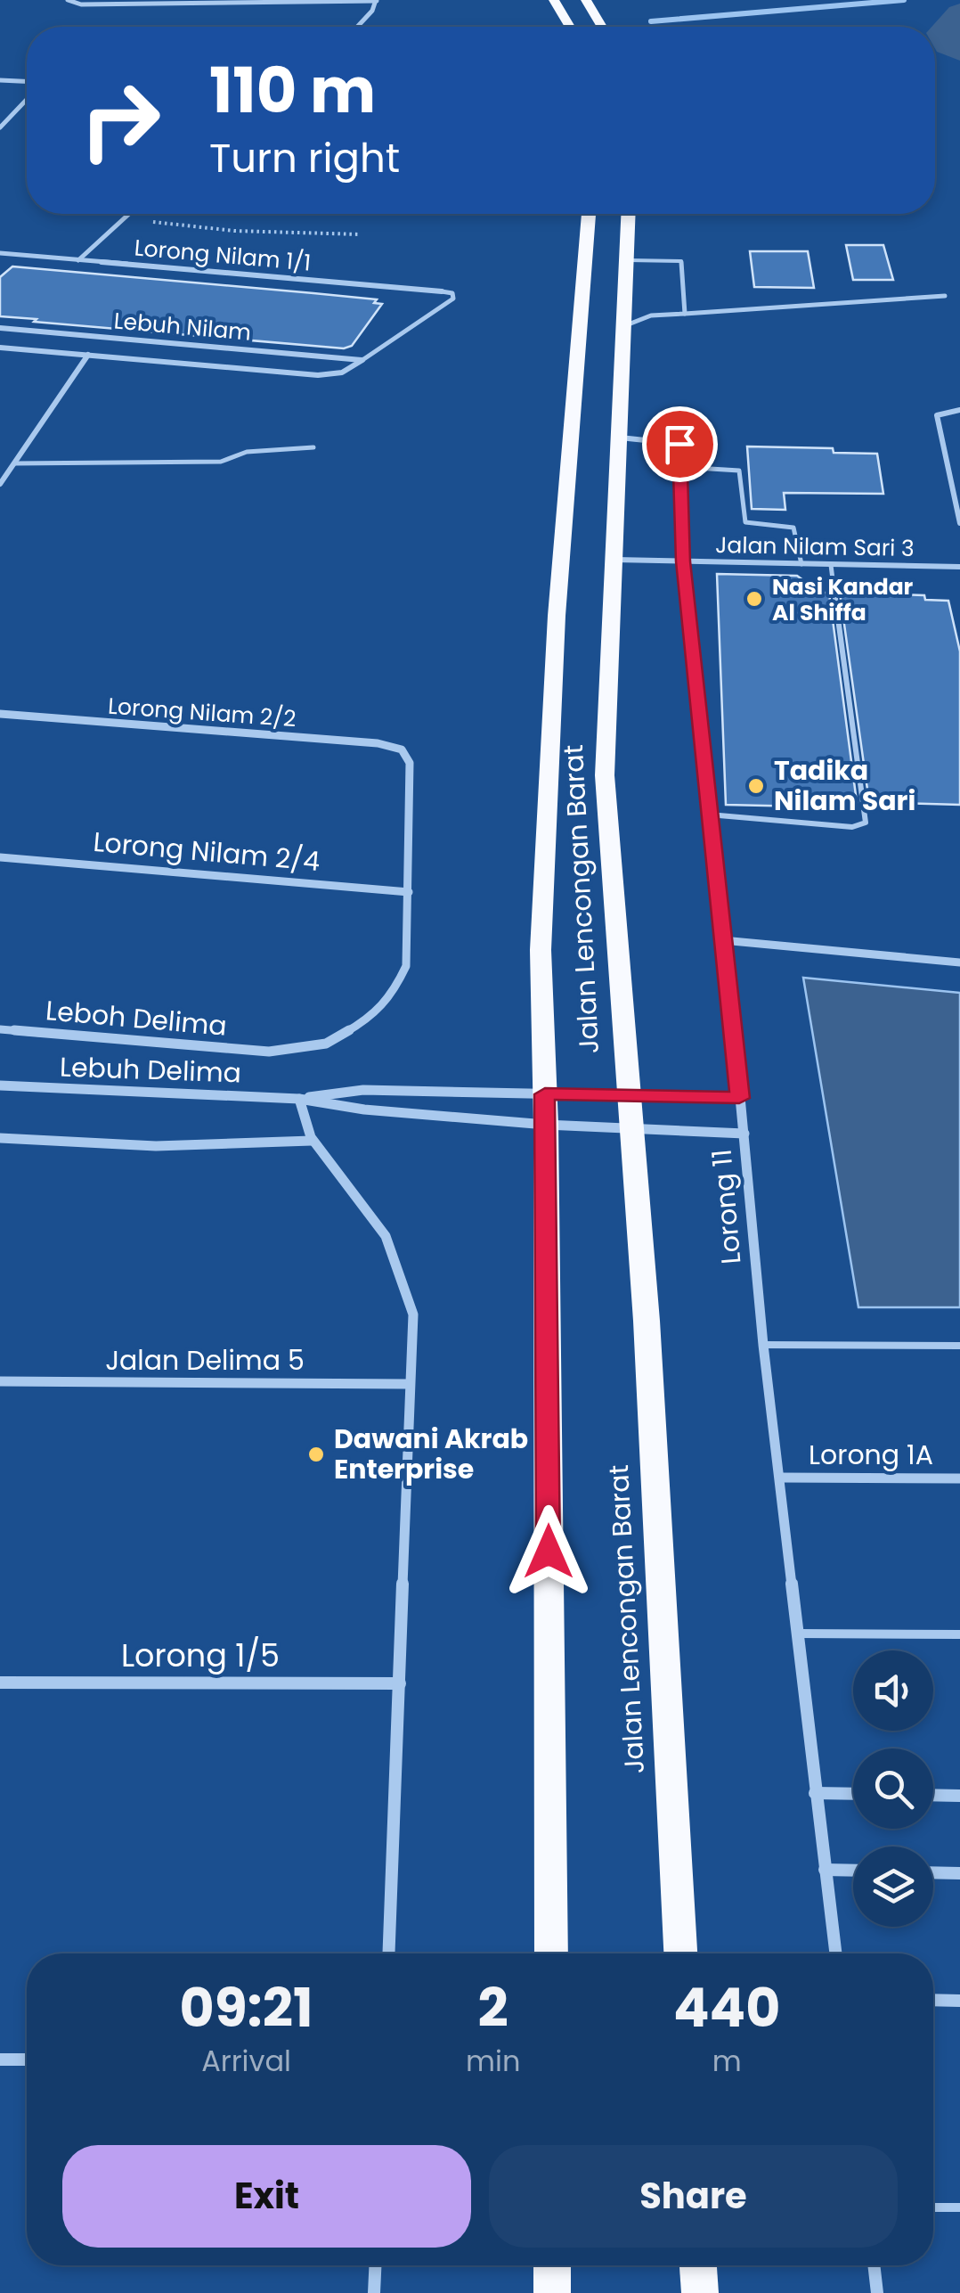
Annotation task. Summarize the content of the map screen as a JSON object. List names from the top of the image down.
{
  "streets": {
    "highway": ["Jalan Lencongan Barat"],
    "street": [
      "Lorong Nilam 1/1",
      "Lebuh Nilam",
      "Jalan Nilam Sari 3",
      "Lorong Nilam 2/2",
      "Lorong Nilam 2/4",
      "Leboh Delima",
      "Lebuh Delima",
      "Lorong 11",
      "Jalan Delima 5",
      "Lorong 1A",
      "Lorong 1/5"
    ]
  },
  "crossings": [
    ["Jalan Nilam Sari 3", "Jalan Lencongan Barat"],
    ["Jalan Nilam Sari 3", "Lorong 11"],
    ["Lorong Nilam 2/2", "Leboh Delima"],
    ["Lorong Nilam 2/4", "Leboh Delima"],
    ["Jalan Lencongan Barat", "Lebuh Delima"],
    ["Jalan Lencongan Barat", "Lorong 11"],
    ["Lebuh Delima", "Lorong 11"],
    ["Lorong 11", "Lorong 1A"]
  ],
  "places": ["Nasi Kandar Al Shiffa", "Tadika Nilam Sari", "Dawani Akrab Enterprise"],
  "page": {
    "turn": ["110 m", "Turn right"],
    "eta": [
      "09:21",
      "Arrival",
      "2",
      "min",
      "440",
      "m"
    ],
    "buttons": ["Exit", "Share"]
  }
}
